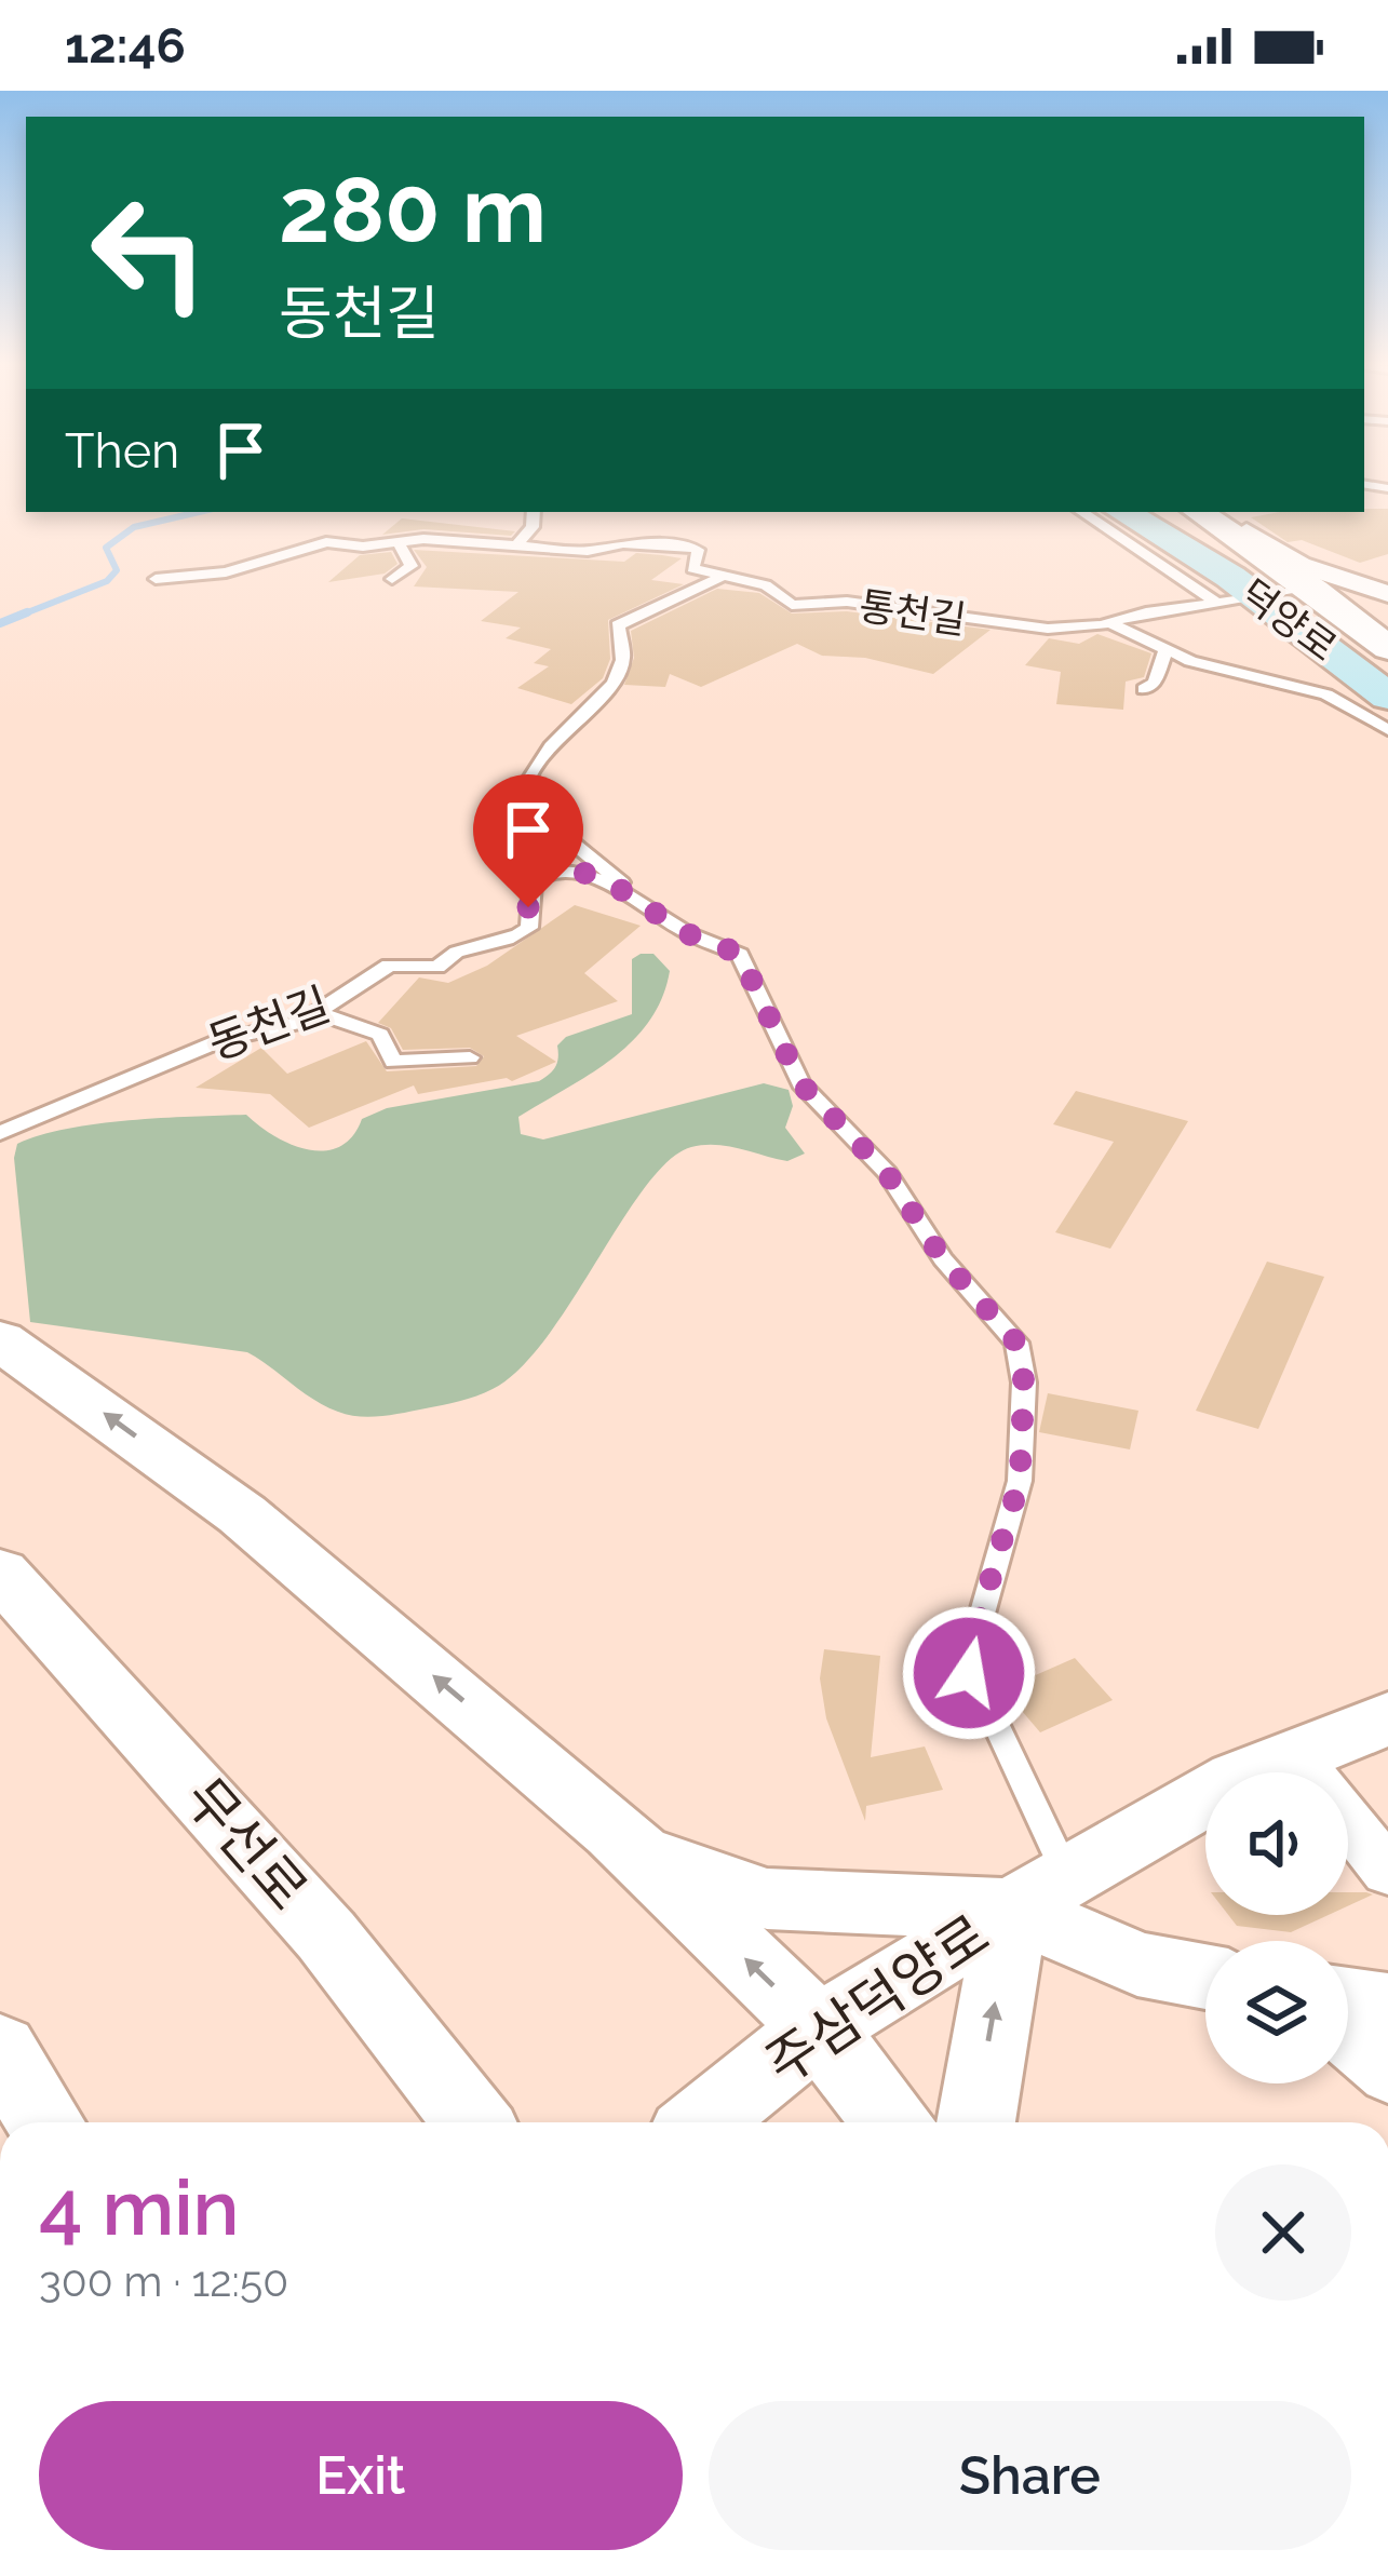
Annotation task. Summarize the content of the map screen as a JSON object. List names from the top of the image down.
{
  "streets": {
    "main road": ["덕양로"],
    "street": ["무선로", "주삼덕양로"],
    "lane": ["통천길", "동천길"]
  },
  "crossings": [
    ["통천길", "덕양로"],
    ["동천길", "주삼덕양로"]
  ],
  "page": {
    "status": "12:46",
    "turn": ["280 m", "동천길"],
    "then": "Then",
    "heading": ["4 min", "300 m · 12:50"],
    "buttons": ["Exit", "Share"]
  }
}
